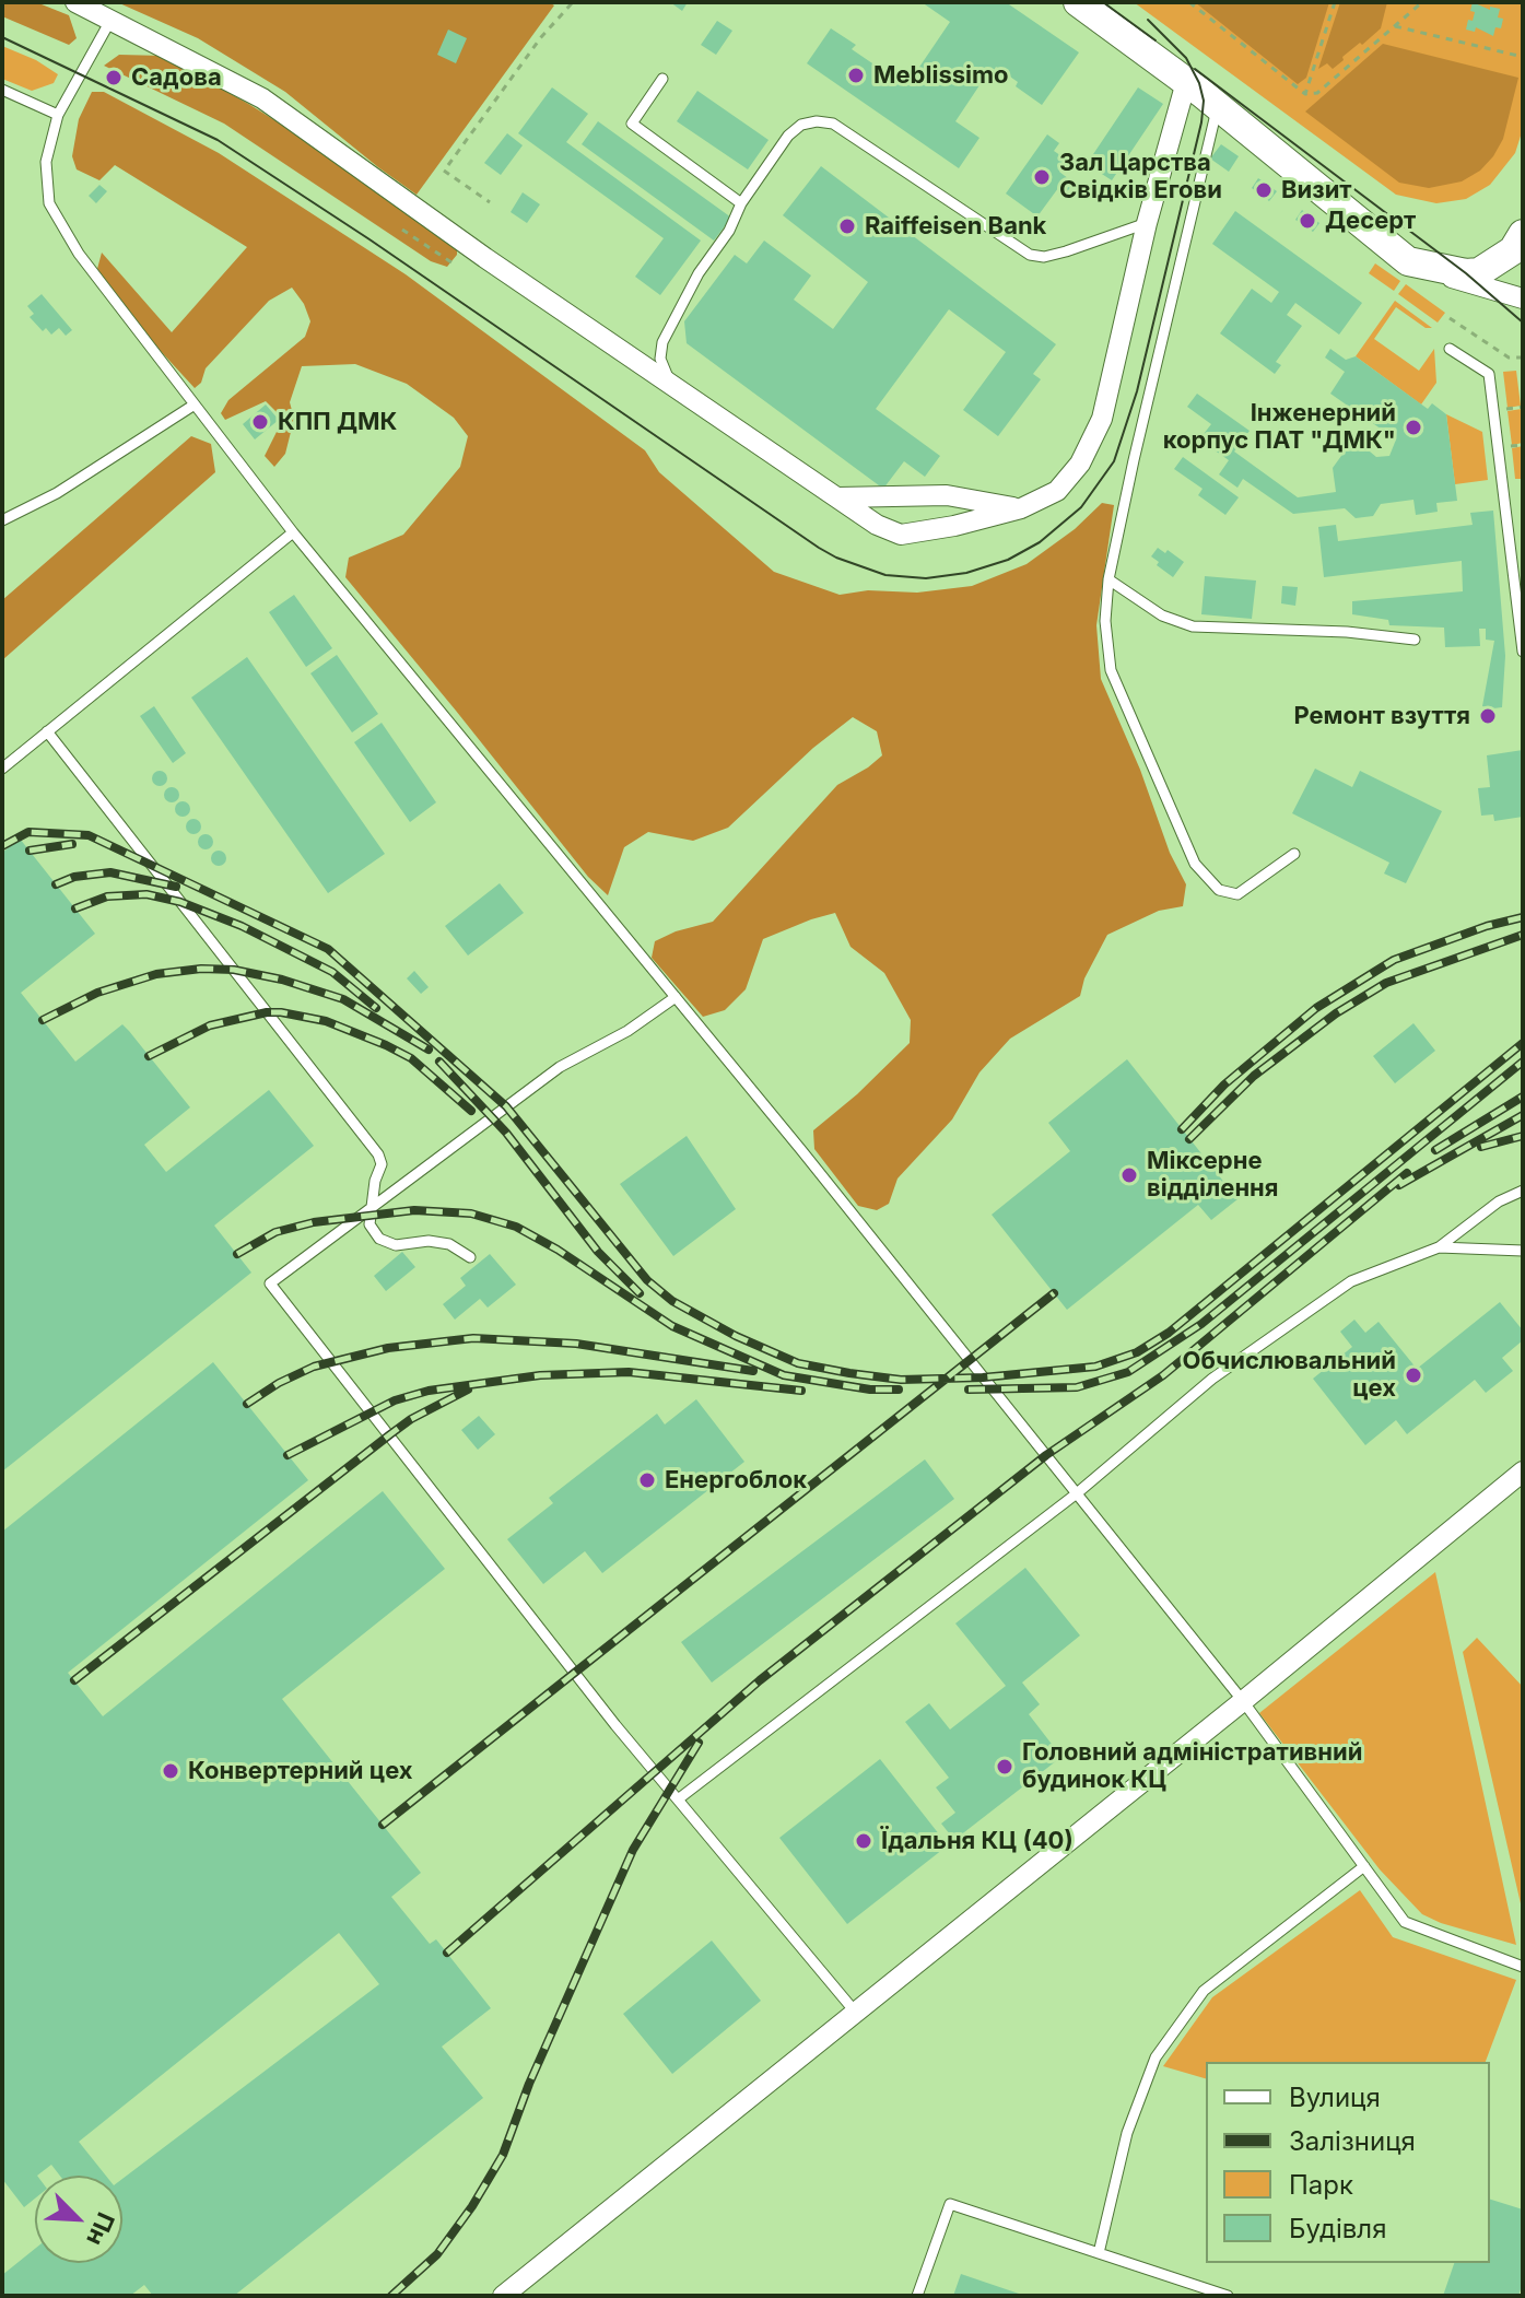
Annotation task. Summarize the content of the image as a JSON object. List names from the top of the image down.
{
  "places": [
    "Meblissimo",
    "Садова",
    "Зал Царства Свiдкiв Егови",
    "Визит",
    "Десерт",
    "Raiffeisen Bank",
    "КПП ДМК",
    "Інженерний корпус ПАТ \"ДМК\"",
    "Ремонт взуття",
    "Міксерне відділення",
    "Обчислювальний цех",
    "Енергоблок",
    "Головний адміністративний будинок КЦ",
    "Конвертерний цех",
    "Їдальня КЦ (40)"
  ],
  "legend": [
    "Вулиця",
    "Залізниця",
    "Парк",
    "Будівля"
  ],
  "north": "bottom right"
}
